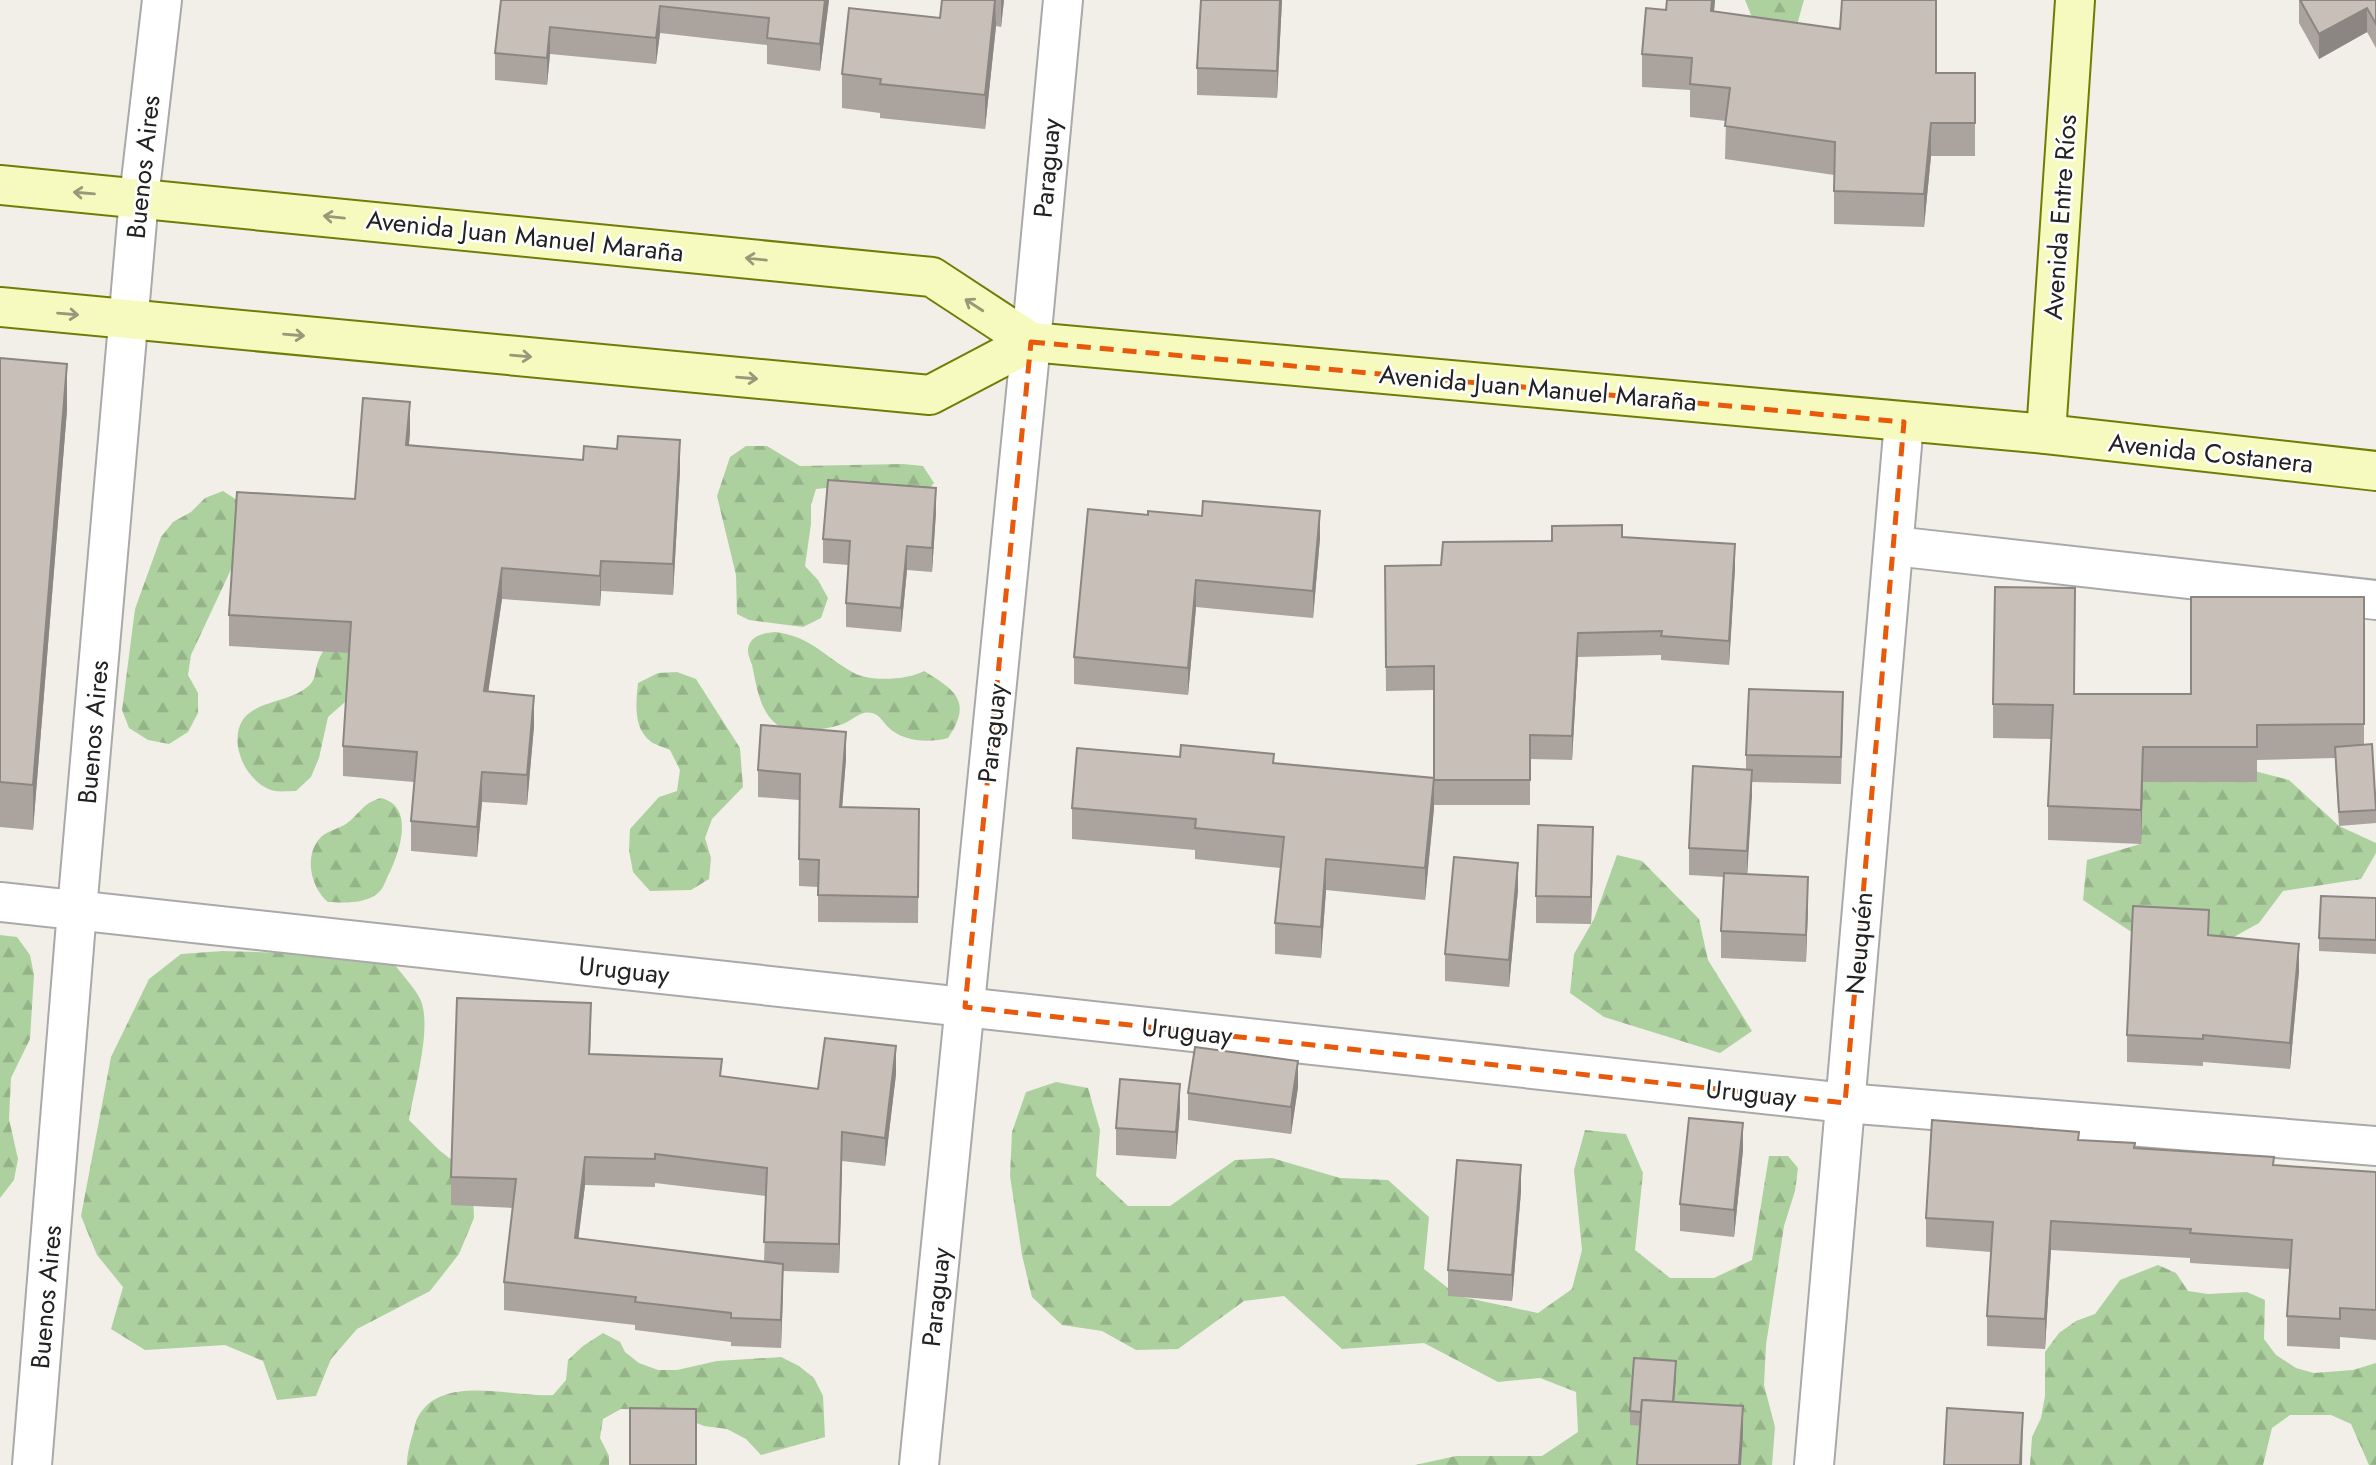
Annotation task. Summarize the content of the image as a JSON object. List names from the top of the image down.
{
  "streets": {
    "street": [
      "Buenos Aires",
      "Paraguay",
      "Avenida Entre Ríos",
      "Avenida Juan Manuel Maraña",
      "Avenida Costanera",
      "Neuquén",
      "Uruguay"
    ]
  },
  "crossings": [
    ["Buenos Aires", "Avenida Juan Manuel Maraña"],
    ["Buenos Aires", "Uruguay"],
    ["Paraguay", "Avenida Juan Manuel Maraña"],
    ["Paraguay", "Uruguay"],
    ["Avenida Entre Ríos", "Avenida Juan Manuel Maraña"],
    ["Avenida Entre Ríos", "Avenida Costanera"],
    ["Avenida Juan Manuel Maraña", "Avenida Costanera"],
    ["Avenida Juan Manuel Maraña", "Neuquén"],
    ["Neuquén", "Uruguay"]
  ]
}
